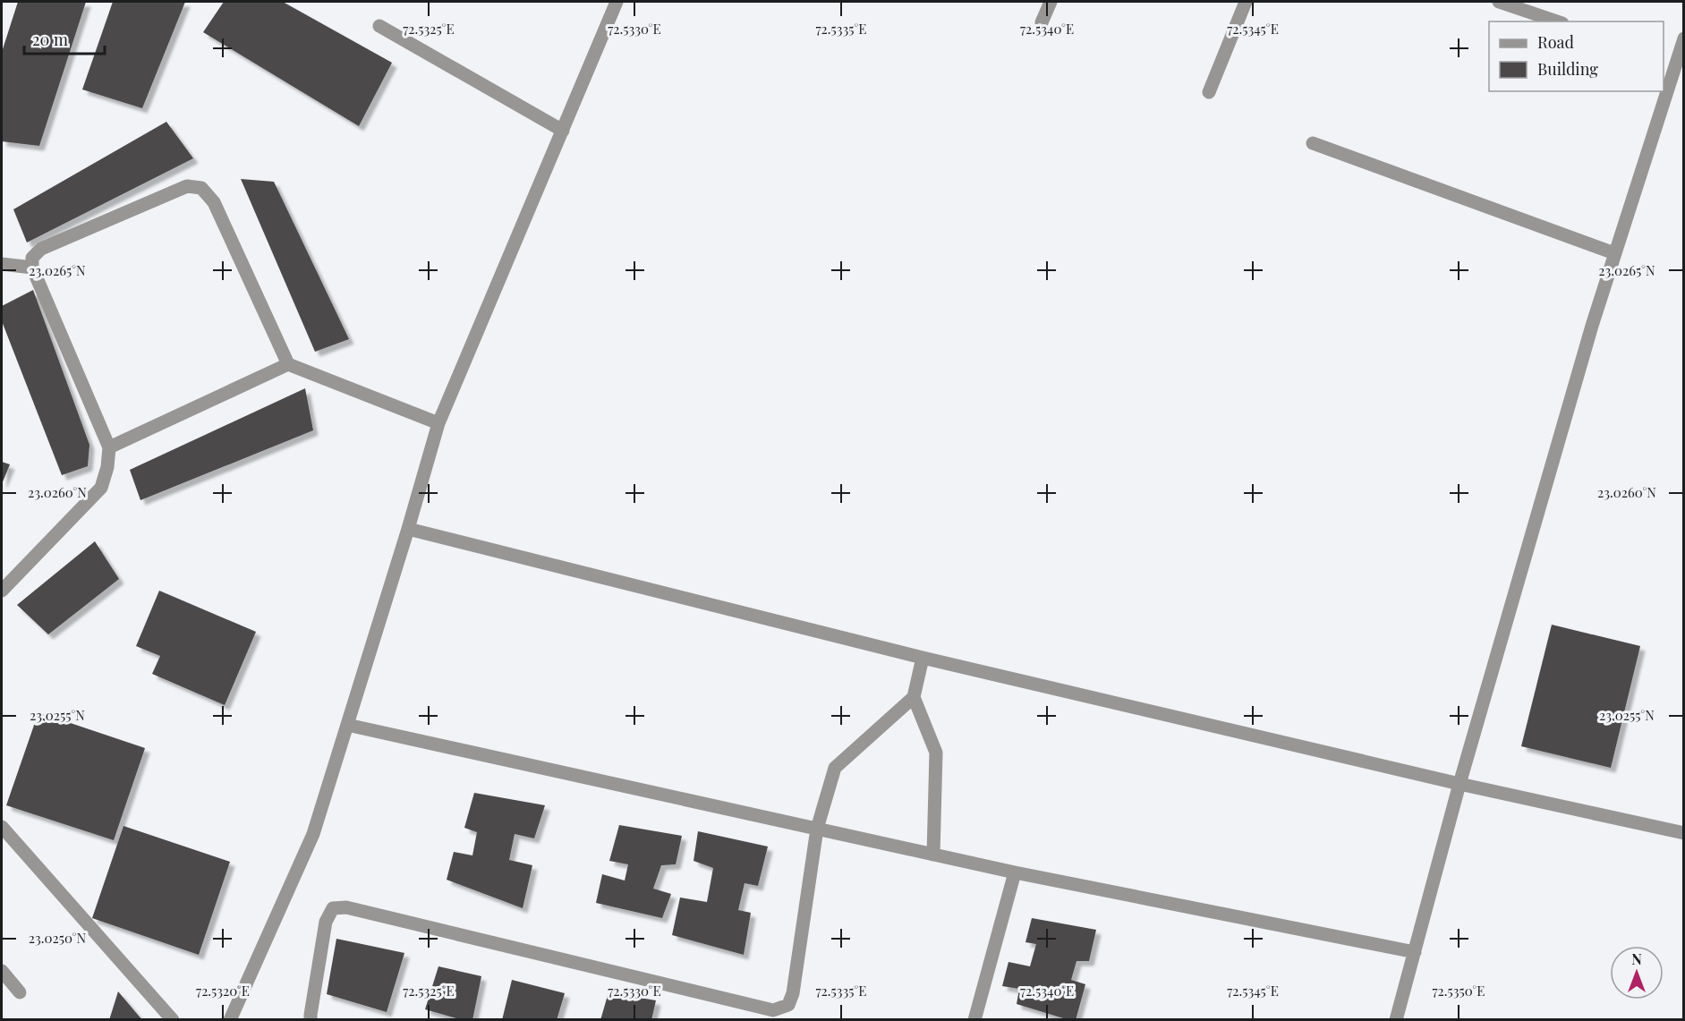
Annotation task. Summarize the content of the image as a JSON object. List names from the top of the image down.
{
  "legend": ["Road", "Building"],
  "scale_bar": "20 m",
  "north": "top",
  "coordinates": [
    "72.5325°E",
    "72.5330°E",
    "72.5335°E",
    "72.5340°E",
    "72.5345°E",
    "23.0265°N",
    "23.0260°N",
    "23.0255°N",
    "23.0250°N",
    "72.5320°E",
    "72.5350°E"
  ]
}
